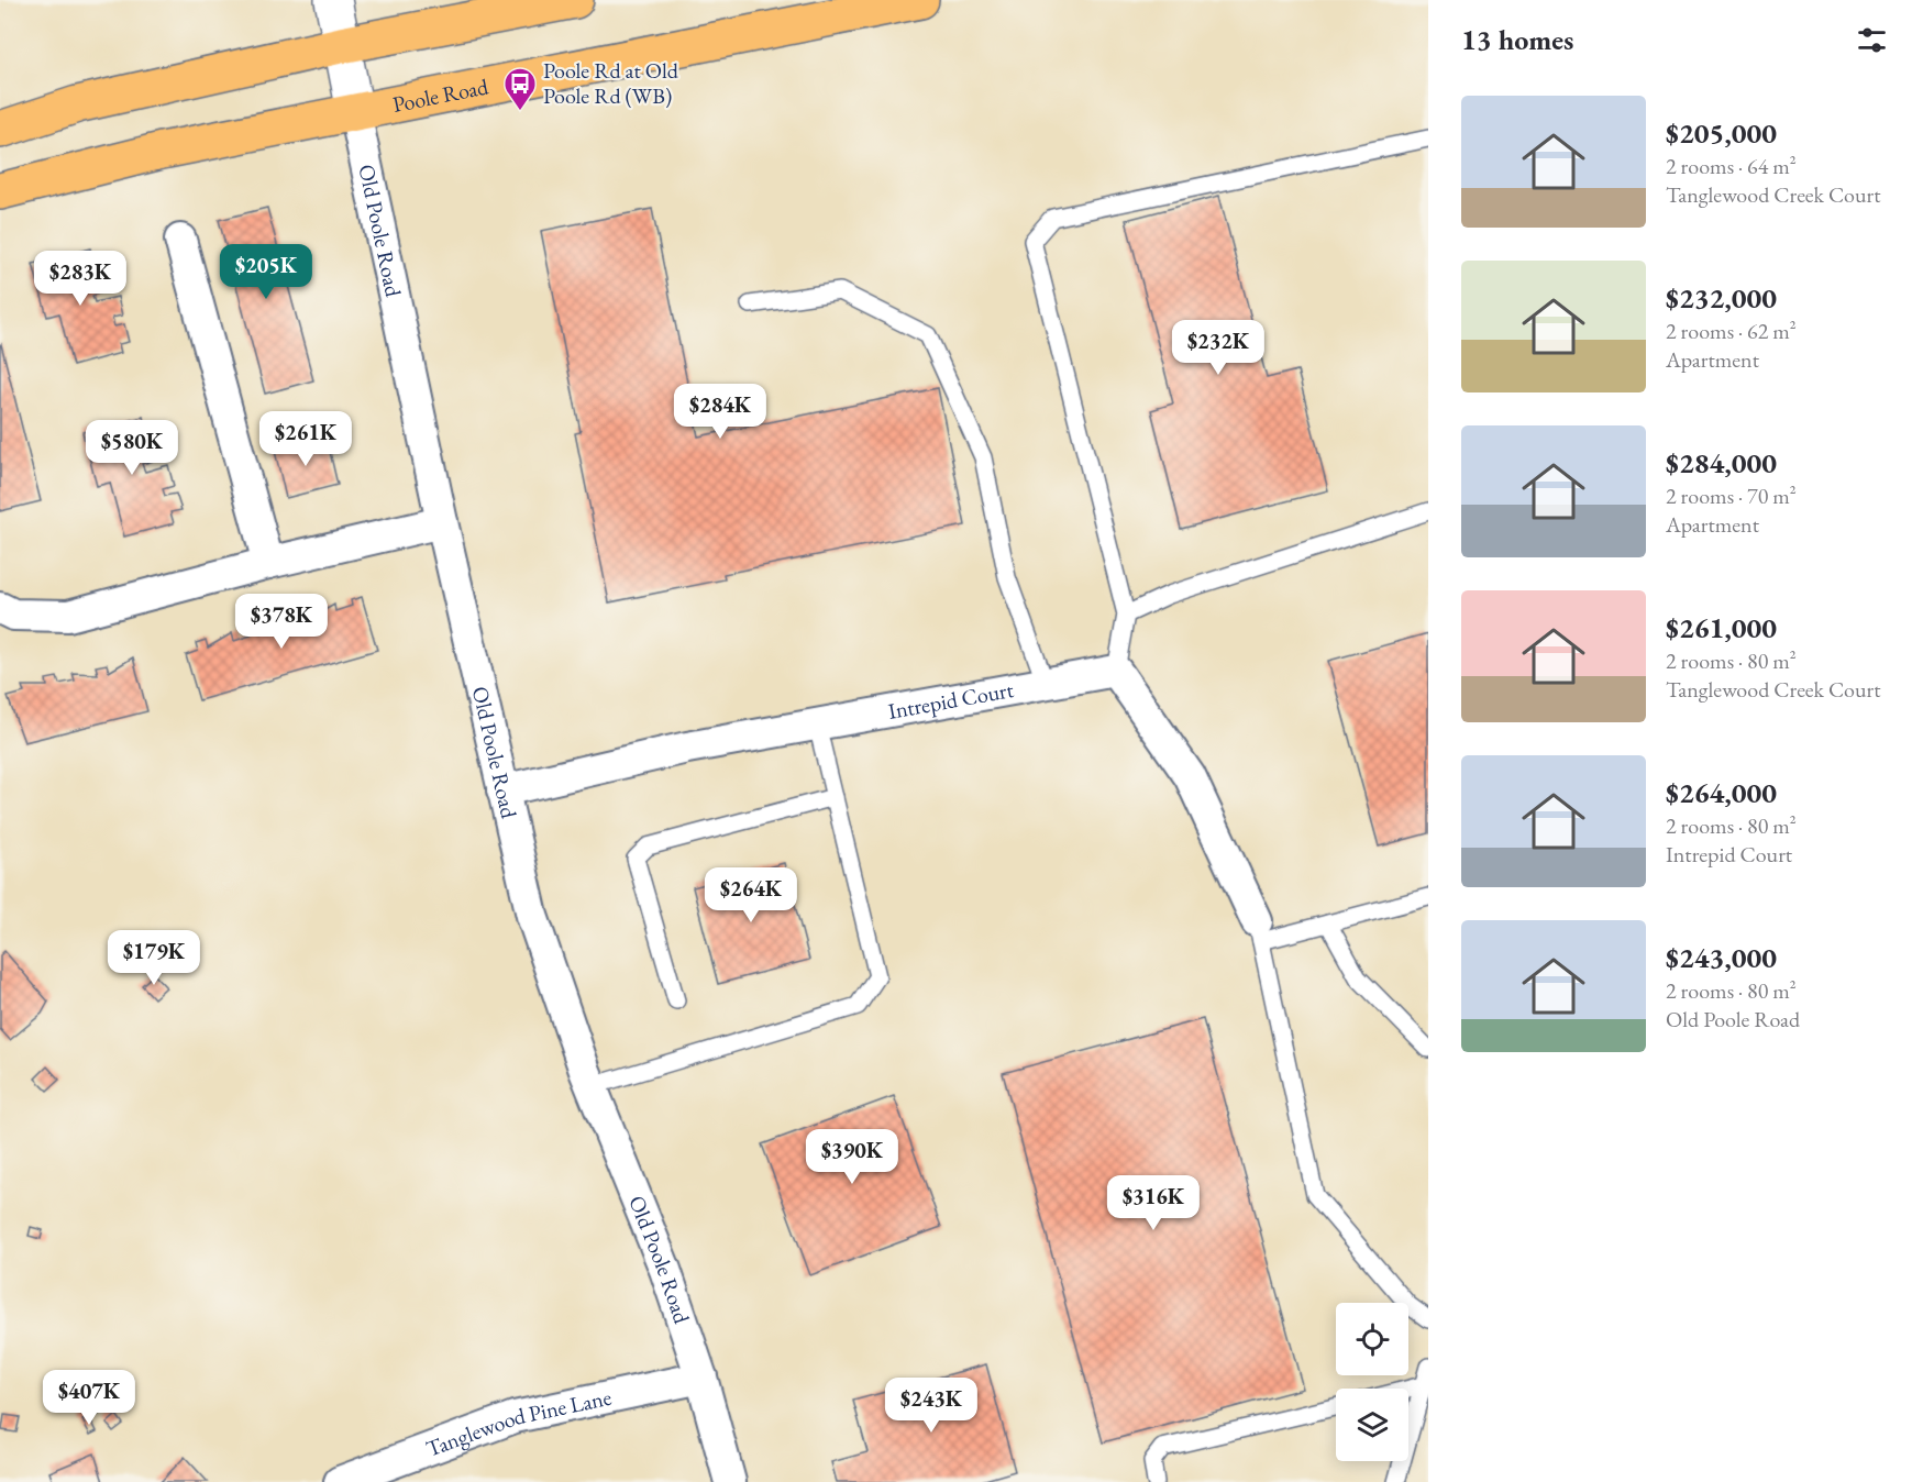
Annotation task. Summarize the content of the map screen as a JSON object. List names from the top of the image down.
{
  "streets": {
    "main road": ["Poole Road"],
    "street": ["Old Poole Road", "Intrepid Court", "Tanglewood Pine Lane"]
  },
  "crossings": [
    ["Poole Road", "Old Poole Road"],
    ["Old Poole Road", "Intrepid Court"],
    ["Old Poole Road", "Tanglewood Pine Lane"]
  ],
  "places": {
    "bus stop": ["Poole Rd at Old Poole Rd (WB)"]
  },
  "page": {
    "heading": "13 homes",
    "list": [
      {
        "name": "$205,000",
        "note": "2 rooms · 64 m² · Tanglewood Creek Court"
      },
      {
        "name": "$232,000",
        "note": "2 rooms · 62 m² · Apartment"
      },
      {
        "name": "$284,000",
        "note": "2 rooms · 70 m² · Apartment"
      },
      {
        "name": "$261,000",
        "note": "2 rooms · 80 m² · Tanglewood Creek Court"
      },
      {
        "name": "$264,000",
        "note": "2 rooms · 80 m² · Intrepid Court"
      },
      {
        "name": "$243,000",
        "note": "2 rooms · 80 m² · Old Poole Road"
      }
    ],
    "price": [
      "$205K",
      "$283K",
      "$232K",
      "$284K",
      "$261K",
      "$580K",
      "$378K",
      "$264K",
      "$179K",
      "$390K",
      "$316K",
      "$407K",
      "$243K"
    ]
  }
}
